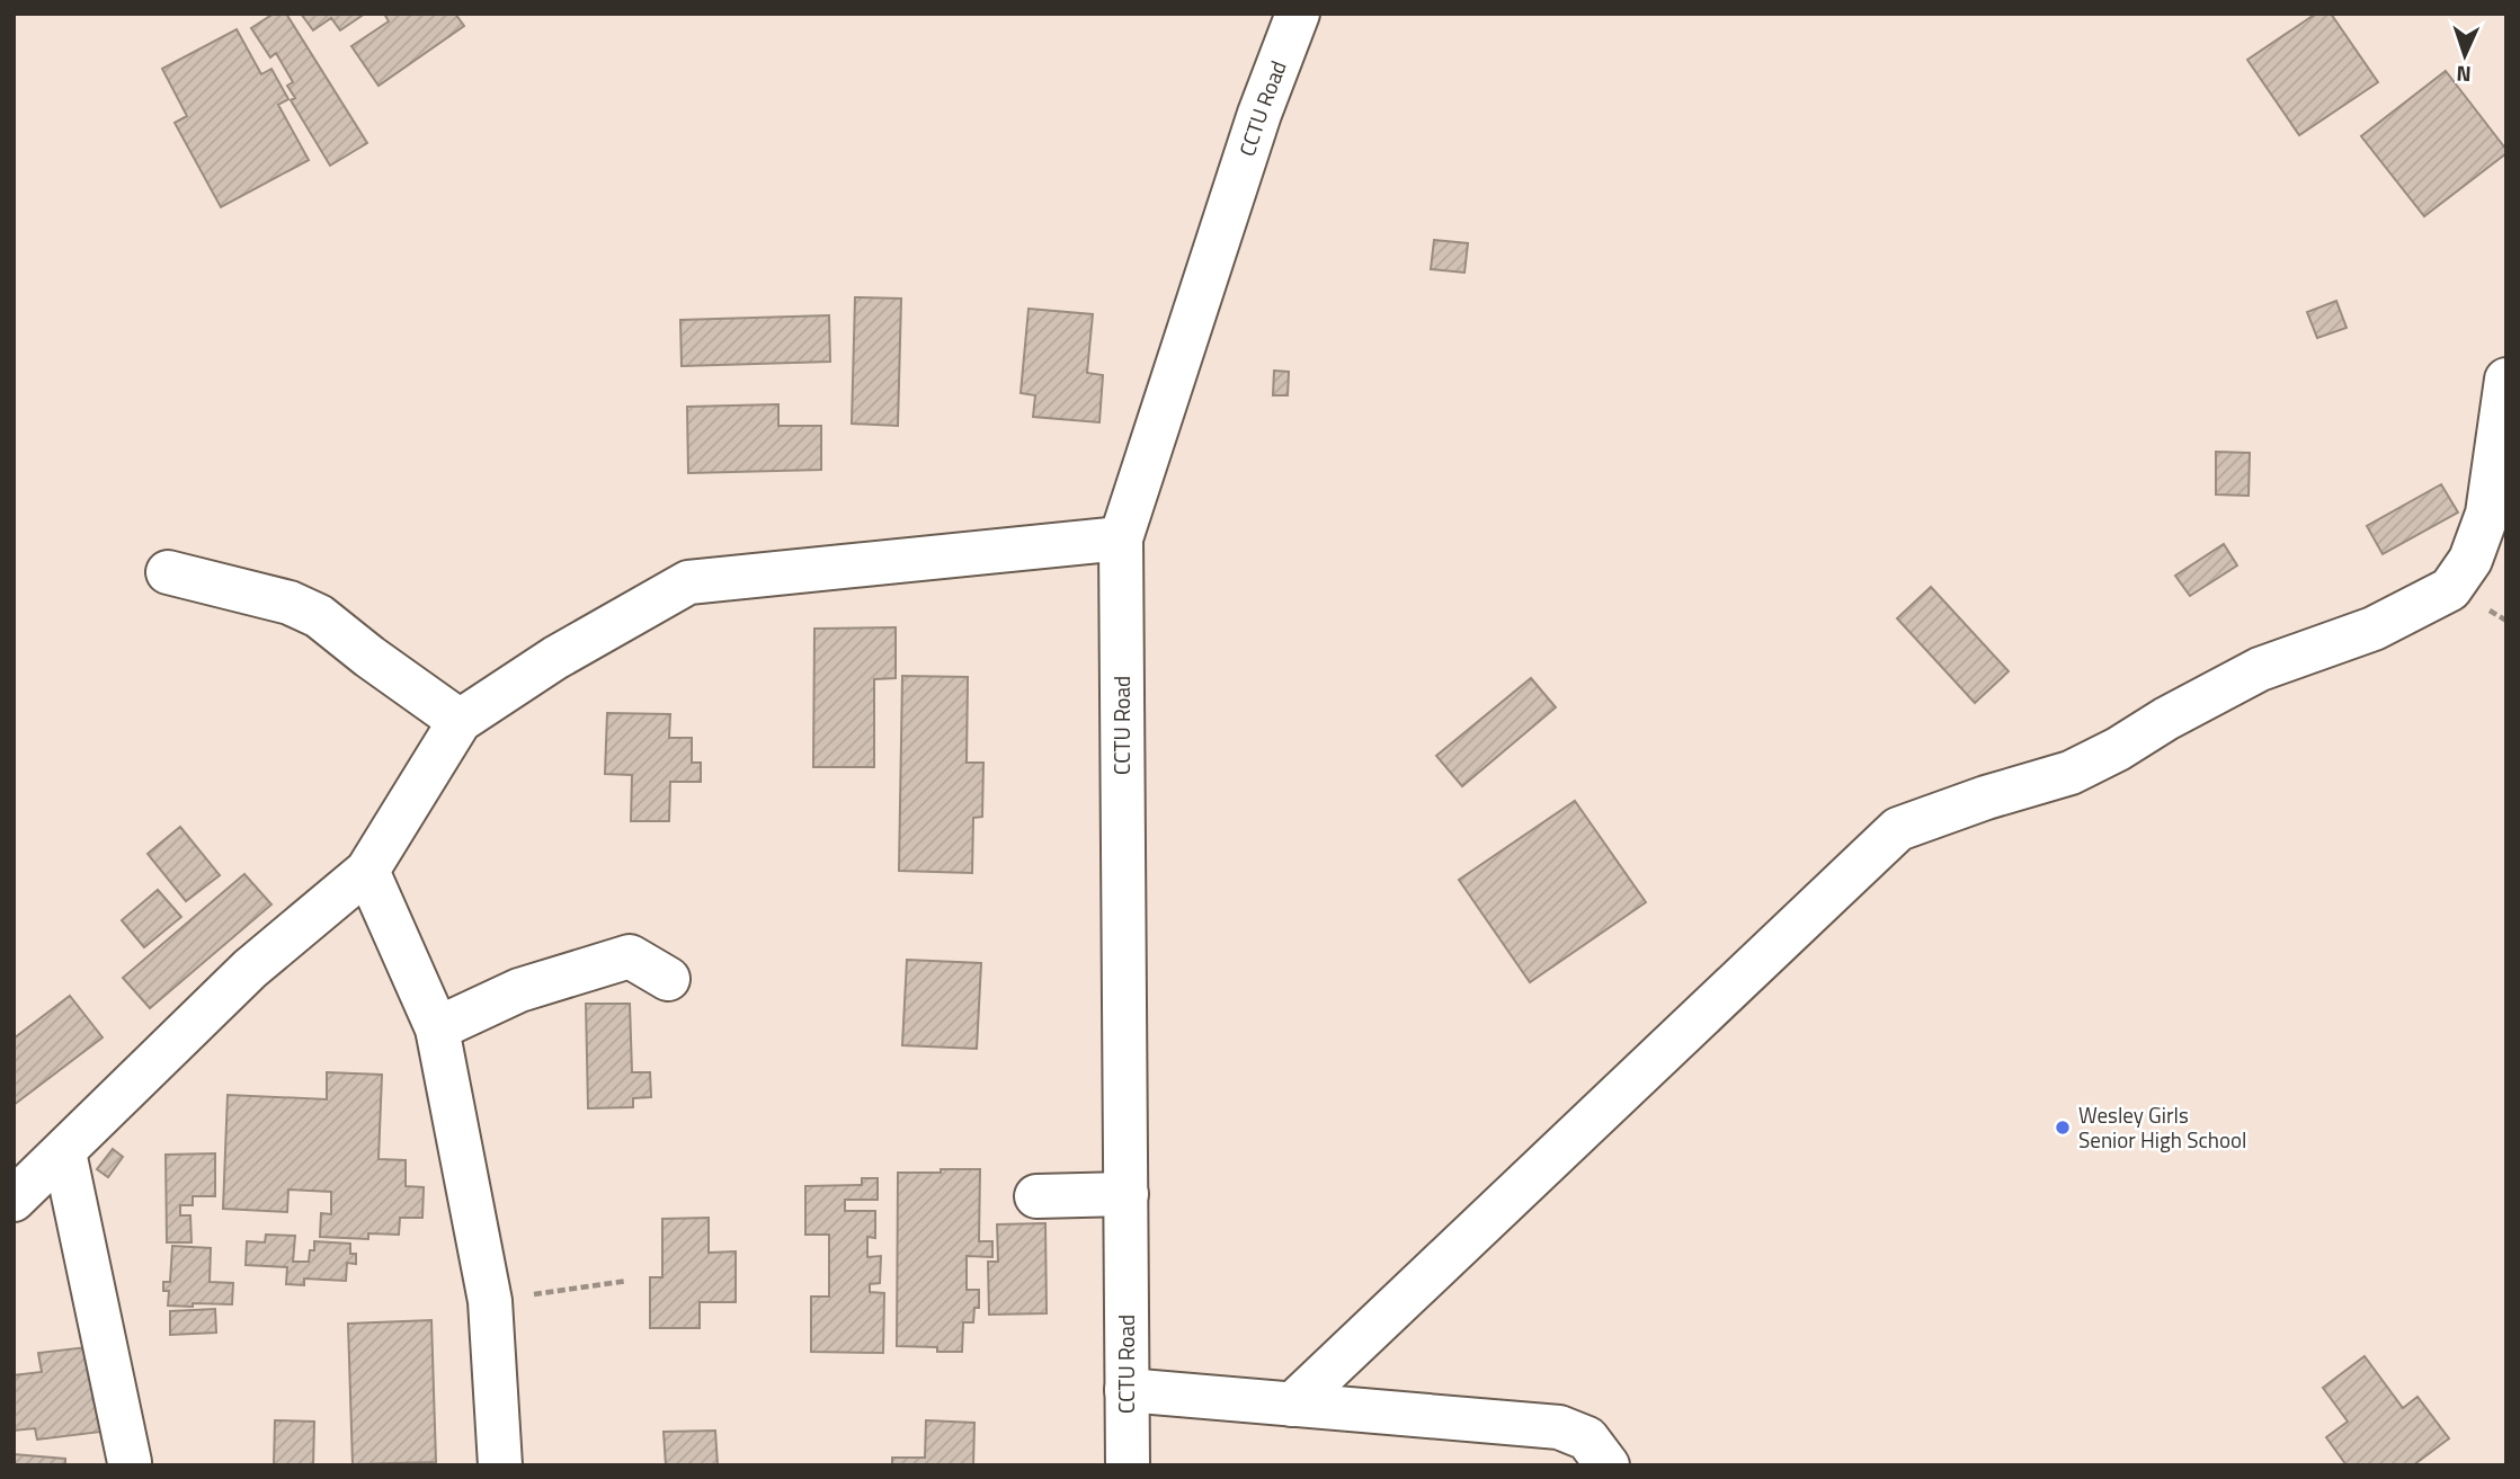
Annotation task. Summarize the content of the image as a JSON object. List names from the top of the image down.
{
  "streets": {
    "street": ["CCTU Road"]
  },
  "places": ["Wesley Girls Senior High School"],
  "north": "bottom"
}
